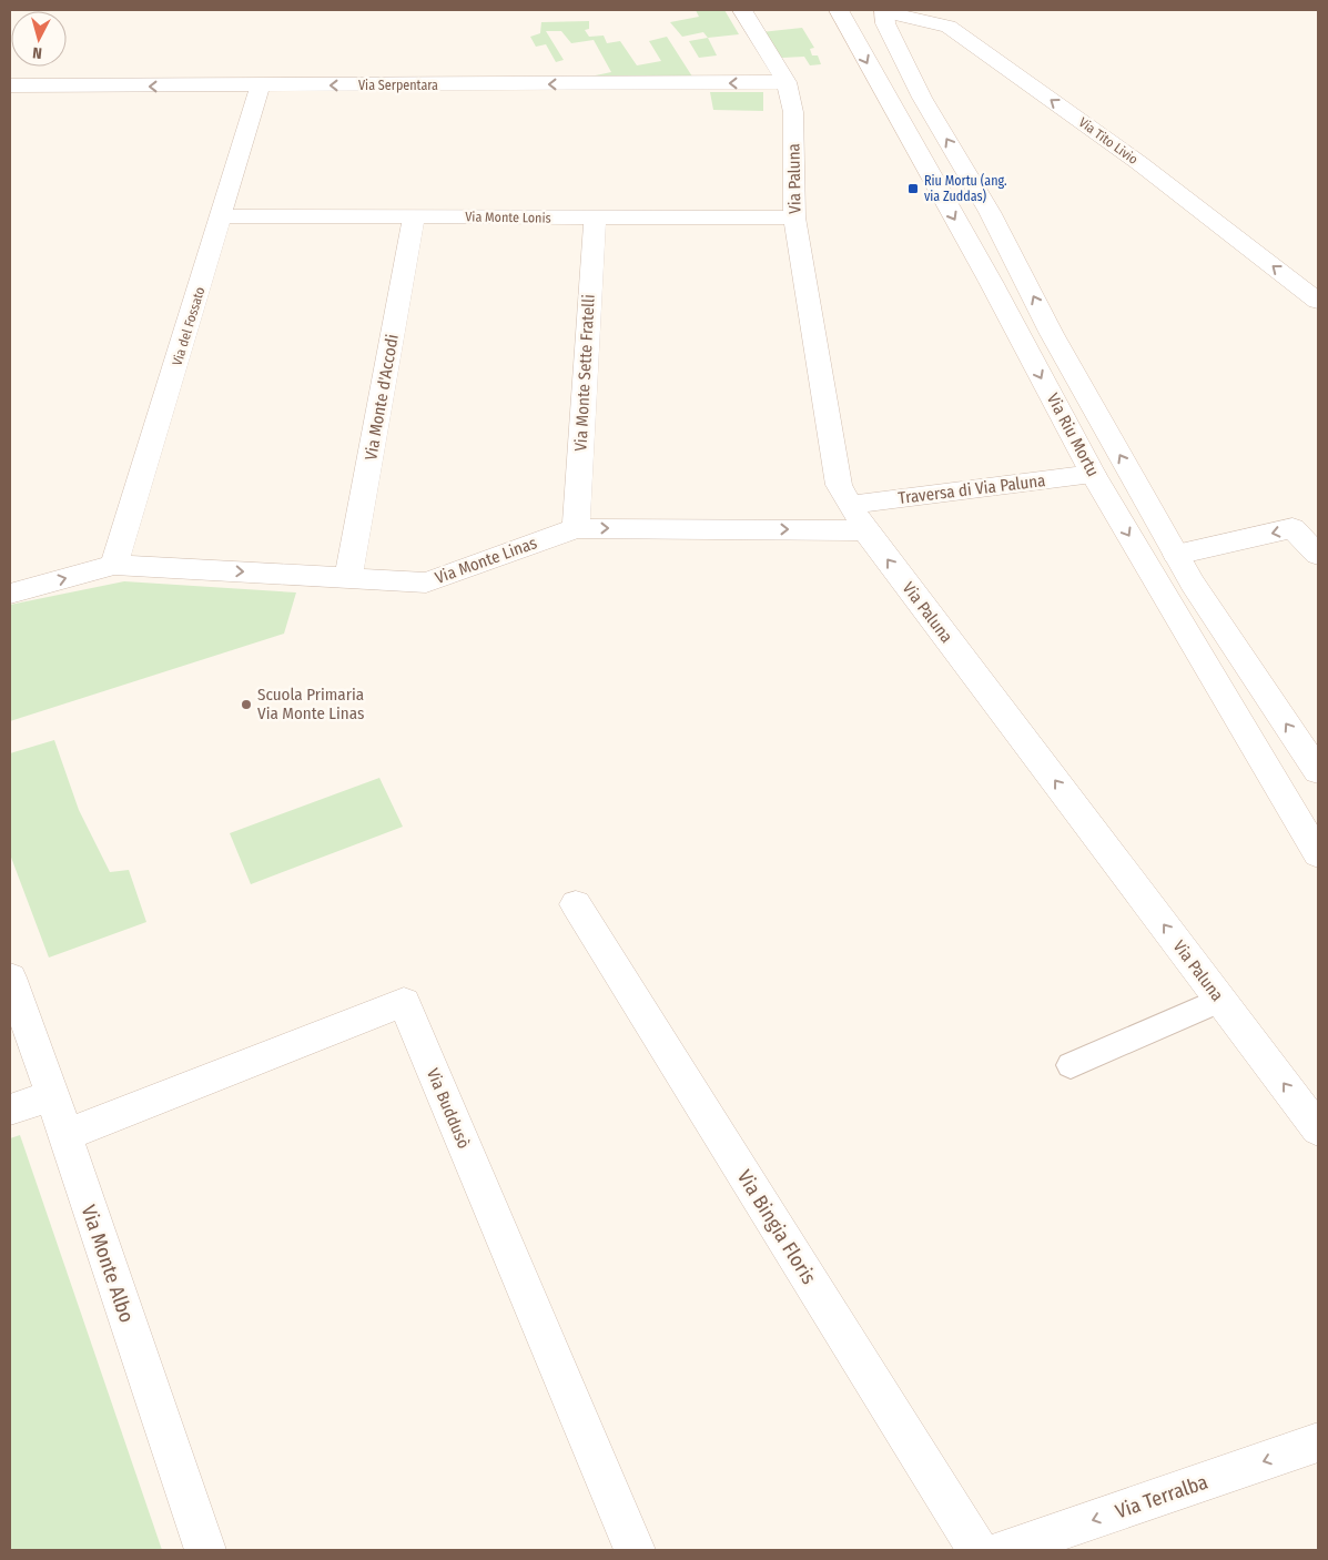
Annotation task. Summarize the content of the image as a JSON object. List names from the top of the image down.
{
  "streets": {
    "street": [
      "Via Serpentara",
      "Via Tito Livio",
      "Via Paluna",
      "Via Monte Lonis",
      "Via del Fossato",
      "Via Monte Sette Fratelli",
      "Via Monte d'Accodi",
      "Via Riu Mortu",
      "Traversa di Via Paluna",
      "Via Monte Linas",
      "Via Buddusò",
      "Via Bingia Floris",
      "Via Monte Albo",
      "Via Terralba"
    ]
  },
  "crossings": [
    ["Via Serpentara", "Via Paluna"],
    ["Via Serpentara", "Via del Fossato"],
    ["Via Tito Livio", "Via Riu Mortu"],
    ["Via Paluna", "Via Monte Lonis"],
    ["Via Paluna", "Traversa di Via Paluna"],
    ["Via Paluna", "Via Monte Linas"],
    ["Via Monte Lonis", "Via del Fossato"],
    ["Via Monte Lonis", "Via Monte Sette Fratelli"],
    ["Via Monte Lonis", "Via Monte d'Accodi"],
    ["Via del Fossato", "Via Monte Linas"],
    ["Via Monte Sette Fratelli", "Via Monte Linas"],
    ["Via Monte d'Accodi", "Via Monte Linas"],
    ["Via Riu Mortu", "Traversa di Via Paluna"],
    ["Via Buddusò", "Via Monte Albo"]
  ],
  "one_way": [
    "Via Serpentara",
    "Via Tito Livio",
    "Via Paluna",
    "Via Monte Linas",
    "Via Terralba"
  ],
  "places": {
    "transit": ["Riu Mortu (ang. via Zuddas)"],
    "other": ["Scuola Primaria Via Monte Linas"]
  },
  "north": "bottom"
}
